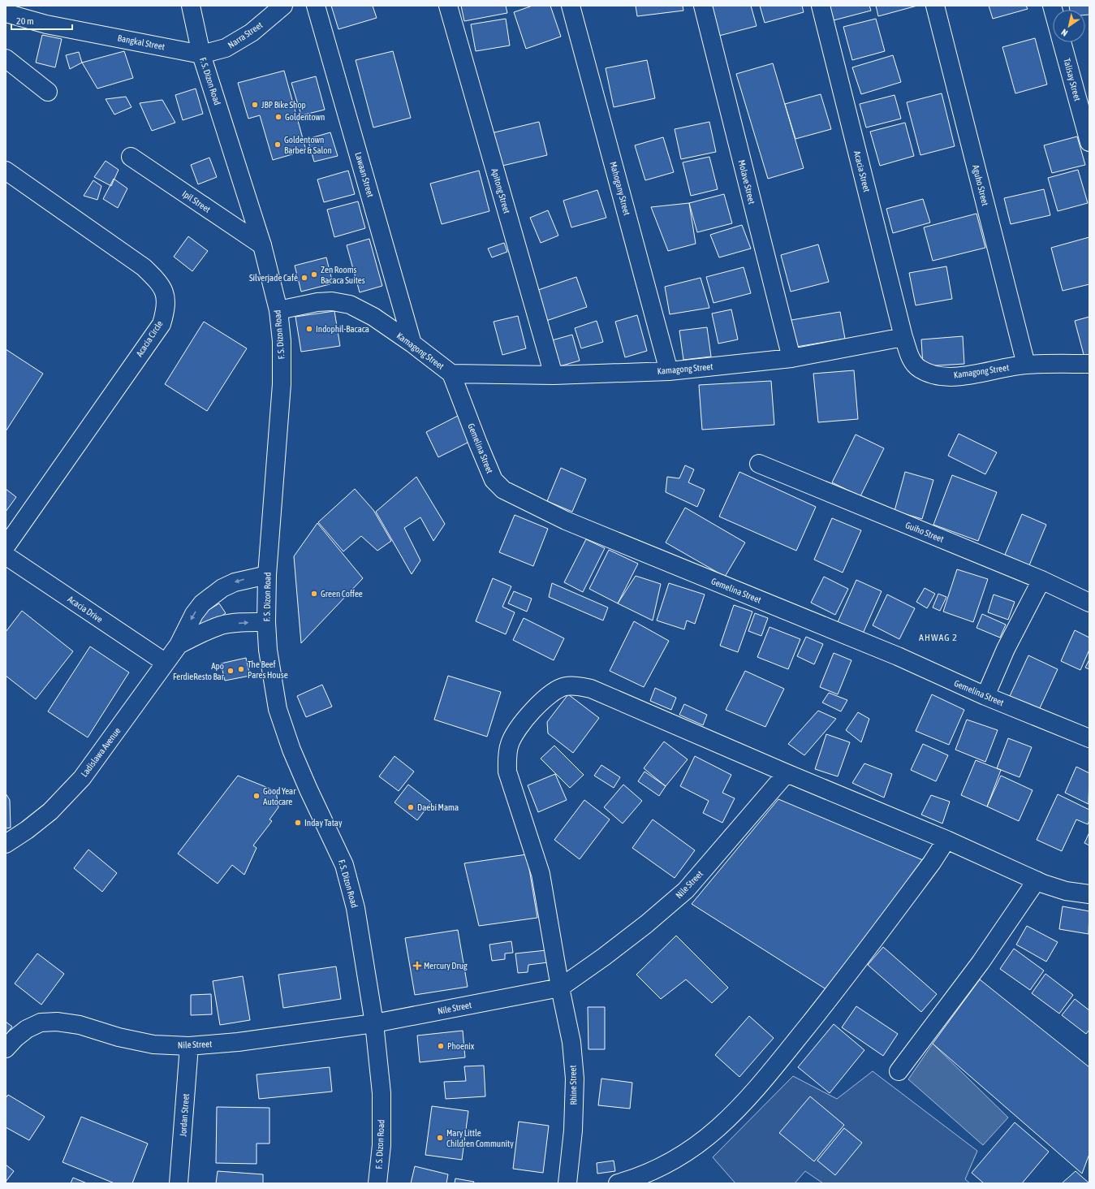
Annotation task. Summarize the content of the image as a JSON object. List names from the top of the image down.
{
  "streets": {
    "street": [
      "Narra Street",
      "Bangkal Street",
      "Talisay Street",
      "F. S. Dizon Road",
      "Acacia Street",
      "Lawaan Street",
      "Molave Street",
      "Aguho Street",
      "Mahogany Street",
      "Apitong Street",
      "Ipil Street",
      "Acacia Circle",
      "Kamagong Street",
      "Gemelina Street",
      "Guiho Street",
      "Acacia Drive",
      "Ladislawa Avenue",
      "Nile Street",
      "Rhine Street",
      "Jordan Street"
    ]
  },
  "crossings": [
    ["Narra Street", "Bangkal Street"],
    ["Narra Street", "F. S. Dizon Road"],
    ["Bangkal Street", "F. S. Dizon Road"],
    ["F. S. Dizon Road", "Ipil Street"],
    ["F. S. Dizon Road", "Kamagong Street"],
    ["F. S. Dizon Road", "Ladislawa Avenue"],
    ["F. S. Dizon Road", "Nile Street"],
    ["Acacia Street", "Kamagong Street"],
    ["Lawaan Street", "Kamagong Street"],
    ["Molave Street", "Kamagong Street"],
    ["Aguho Street", "Kamagong Street"],
    ["Mahogany Street", "Kamagong Street"],
    ["Apitong Street", "Kamagong Street"],
    ["Kamagong Street", "Gemelina Street"],
    ["Acacia Drive", "Ladislawa Avenue"],
    ["Nile Street", "Rhine Street"],
    ["Nile Street", "Jordan Street"]
  ],
  "districts": ["AHWAG 2"],
  "places": {
    "other": [
      "JBP Bike Shop",
      "Goldentown",
      "Goldentown Barber & Salon",
      "Zen Rooms Bacaca Suites",
      "Silverjade Café",
      "Indophil-Bacaca",
      "Green Coffee",
      "The Beef Pares House",
      "Apo FerdieResto Bar",
      "Good Year Autocare",
      "Daebi Mama",
      "Inday Tatay",
      "Phoenix",
      "Mary Little Children Community"
    ],
    "health": ["Mercury Drug"]
  },
  "scale_bar": "20 m",
  "north": "bottom left"
}
